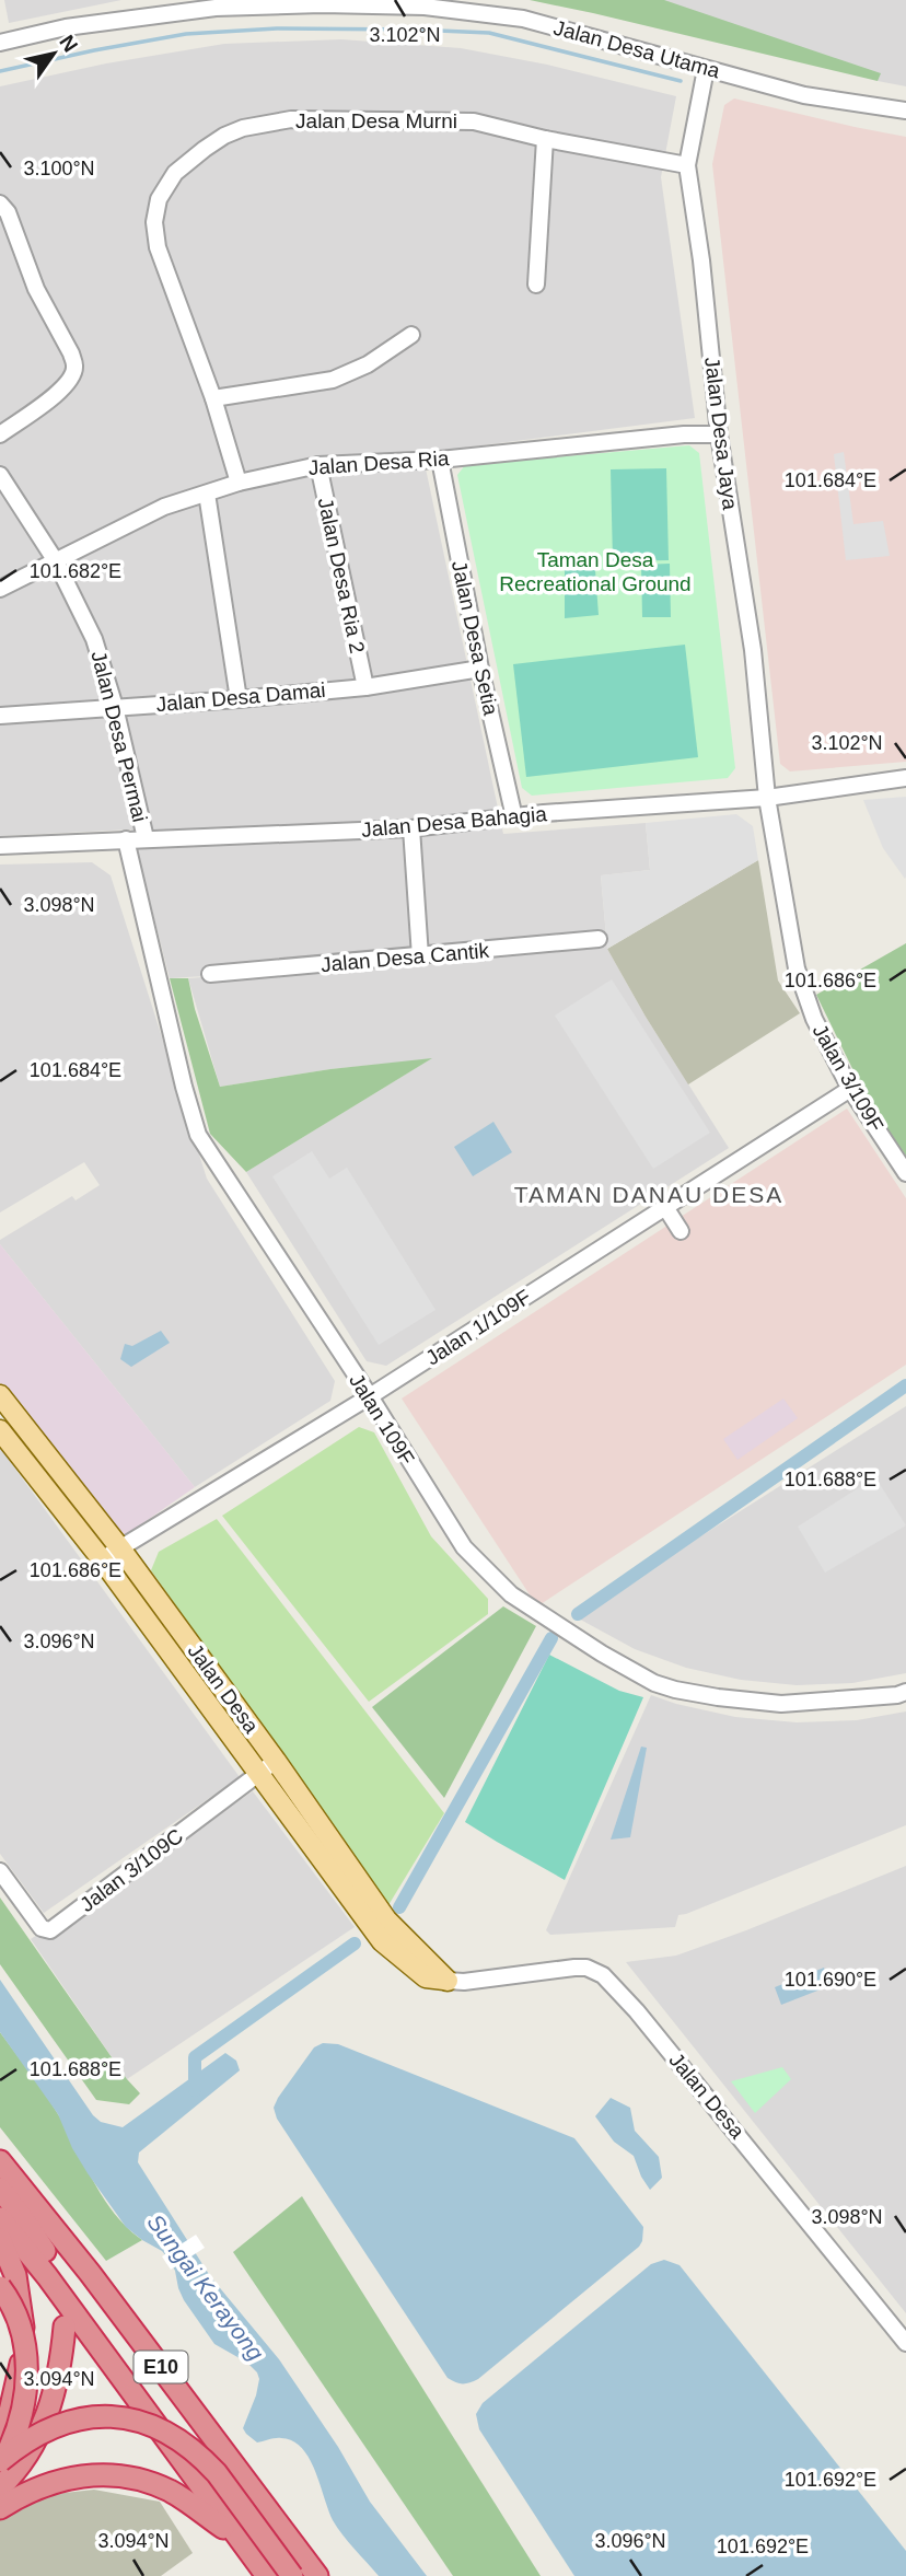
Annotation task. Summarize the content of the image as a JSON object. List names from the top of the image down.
{
  "streets": {
    "highway": ["E10"],
    "main road": ["Jalan Desa"],
    "street": [
      "Jalan Desa Utama",
      "Jalan Desa Murni",
      "Jalan Desa Jaya",
      "Jalan Desa Ria",
      "Jalan Desa Ria 2",
      "Jalan Desa Setia",
      "Jalan Desa Damai",
      "Jalan Desa Permai",
      "Jalan Desa Bahagia",
      "Jalan Desa Cantik",
      "Jalan 3/109F",
      "Jalan 1/109F",
      "Jalan 109F",
      "Jalan 3/109C"
    ]
  },
  "crossings": [
    ["Jalan Desa Utama", "Jalan Desa Jaya"],
    ["Jalan Desa Murni", "Jalan Desa Jaya"],
    ["Jalan Desa Murni", "Jalan Desa Ria"],
    ["Jalan Desa Jaya", "Jalan Desa Ria"],
    ["Jalan Desa Jaya", "Jalan Desa Bahagia"],
    ["Jalan Desa Jaya", "Jalan 3/109F"],
    ["Jalan Desa Ria", "Jalan Desa Ria 2"],
    ["Jalan Desa Ria", "Jalan Desa Setia"],
    ["Jalan Desa Ria", "Jalan Desa Permai"],
    ["Jalan Desa Ria 2", "Jalan Desa Damai"],
    ["Jalan Desa Setia", "Jalan Desa Damai"],
    ["Jalan Desa Setia", "Jalan Desa Bahagia"],
    ["Jalan Desa Damai", "Jalan Desa Permai"],
    ["Jalan Desa Permai", "Jalan Desa Bahagia"],
    ["Jalan Desa Bahagia", "Jalan 3/109F"],
    ["Jalan Desa Bahagia", "Jalan 109F"],
    ["Jalan 3/109F", "Jalan 1/109F"],
    ["Jalan 1/109F", "Jalan 109F"],
    ["Jalan 1/109F", "Jalan Desa"],
    ["Jalan Desa", "Jalan 3/109C"]
  ],
  "districts": ["TAMAN DANAU DESA"],
  "water": ["Sungai Kerayong"],
  "parks": ["Taman Desa Recreational Ground"],
  "north": "top right",
  "coordinates": [
    "3.102°N",
    "3.100°N",
    "101.684°E",
    "101.682°E",
    "3.098°N",
    "101.686°E",
    "101.688°E",
    "3.096°N",
    "101.690°E",
    "3.094°N",
    "101.692°E"
  ]
}
